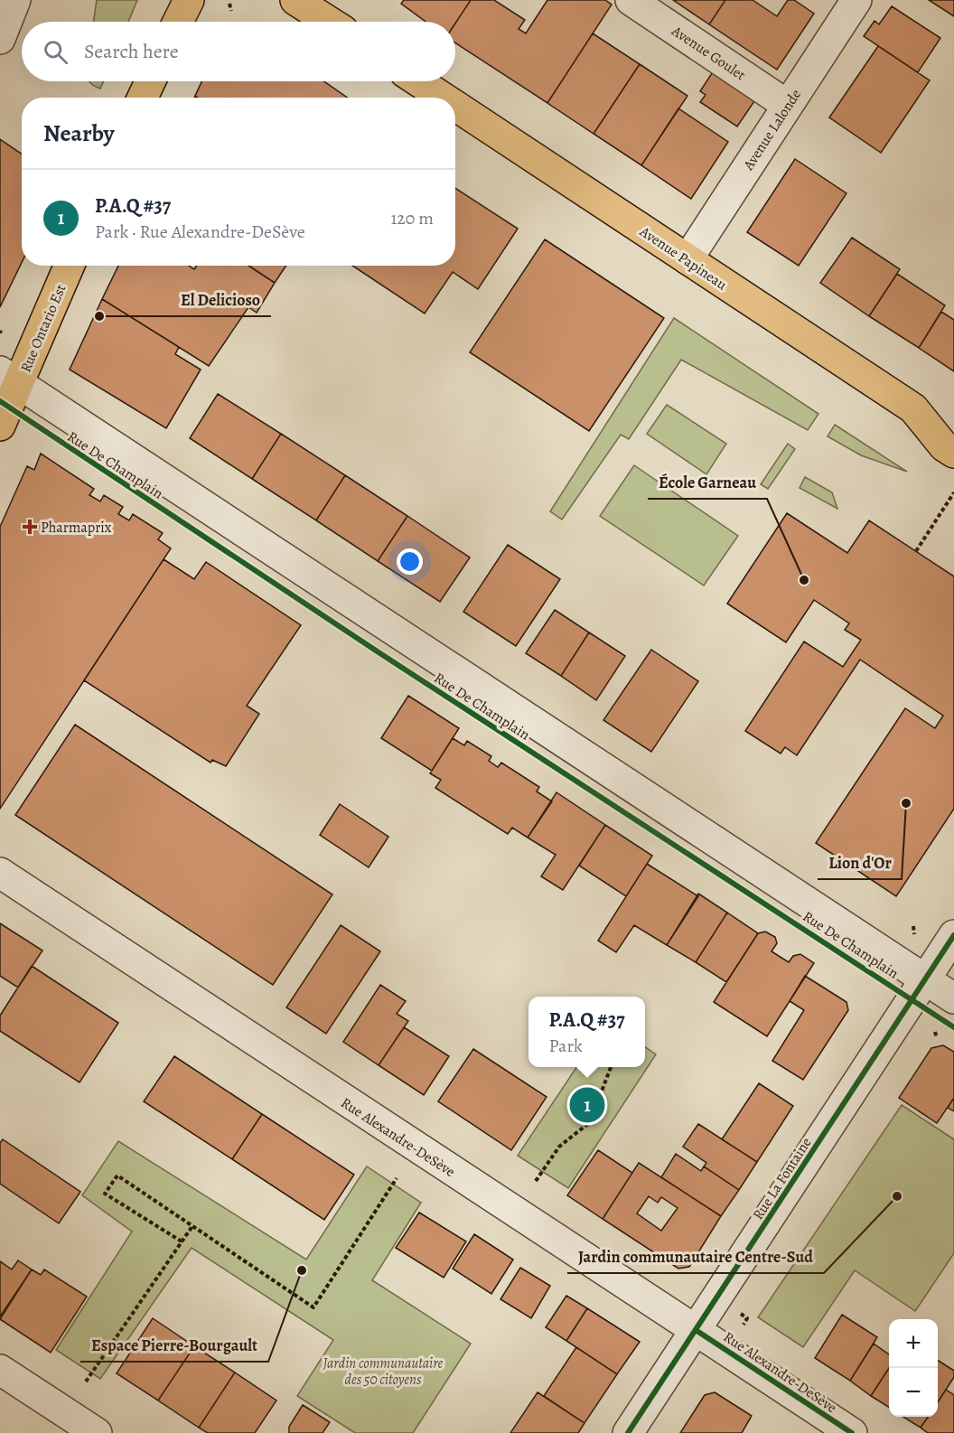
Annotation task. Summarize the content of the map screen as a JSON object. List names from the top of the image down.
{
  "streets": {
    "main road": ["Avenue Papineau", "Rue Ontario Est"],
    "street": [
      "Avenue Goulet",
      "Avenue Lalonde",
      "Rue De Champlain",
      "Rue Alexandre-DeSève",
      "Rue La Fontaine"
    ]
  },
  "crossings": [
    ["Avenue Goulet", "Avenue Lalonde"],
    ["Avenue Lalonde", "Avenue Papineau"],
    ["Rue Ontario Est", "Rue De Champlain"],
    ["Rue De Champlain", "Rue La Fontaine"],
    ["Rue Alexandre-DeSève", "Rue La Fontaine"]
  ],
  "parks": ["Jardin communautaire des 50 citoyens"],
  "places": {
    "other": [
      "El Delicioso",
      "École Garneau",
      "Lion d'Or",
      "Jardin communautaire Centre-Sud",
      "Espace Pierre-Bourgault"
    ],
    "health": ["Pharmaprix"]
  },
  "page": {
    "search": "Search here",
    "heading": "Nearby",
    "list": [
      {
        "mark": "1",
        "name": "P.A.Q #37",
        "note": "Park · Rue Alexandre-DeSève",
        "value": "120 m"
      }
    ],
    "popup": ["P.A.Q #37", "Park"],
    "pins": "1",
    "map_buttons": ["+", "−"]
  }
}
